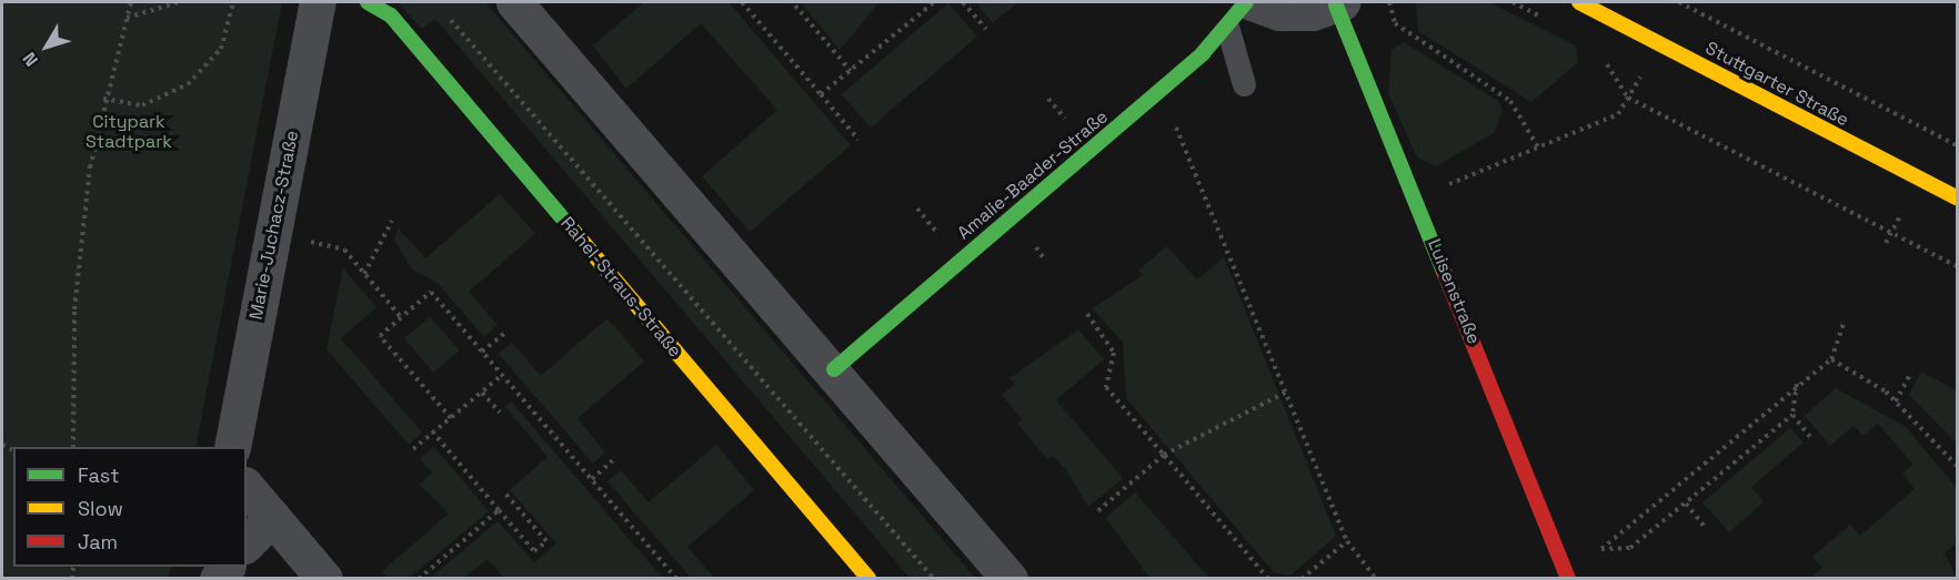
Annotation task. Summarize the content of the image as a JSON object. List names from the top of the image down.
{
  "streets": {
    "street": [
      "Stuttgarter Straße",
      "Amalie-Baader-Straße",
      "Marie-Juchacz-Straße",
      "Rahel-Straus-Straße",
      "Luisenstraße"
    ]
  },
  "crossings": [
    ["Amalie-Baader-Straße", "Luisenstraße"]
  ],
  "parks": ["Citypark Stadtpark"],
  "legend": ["Fast", "Slow", "Jam"],
  "north": "bottom left"
}
